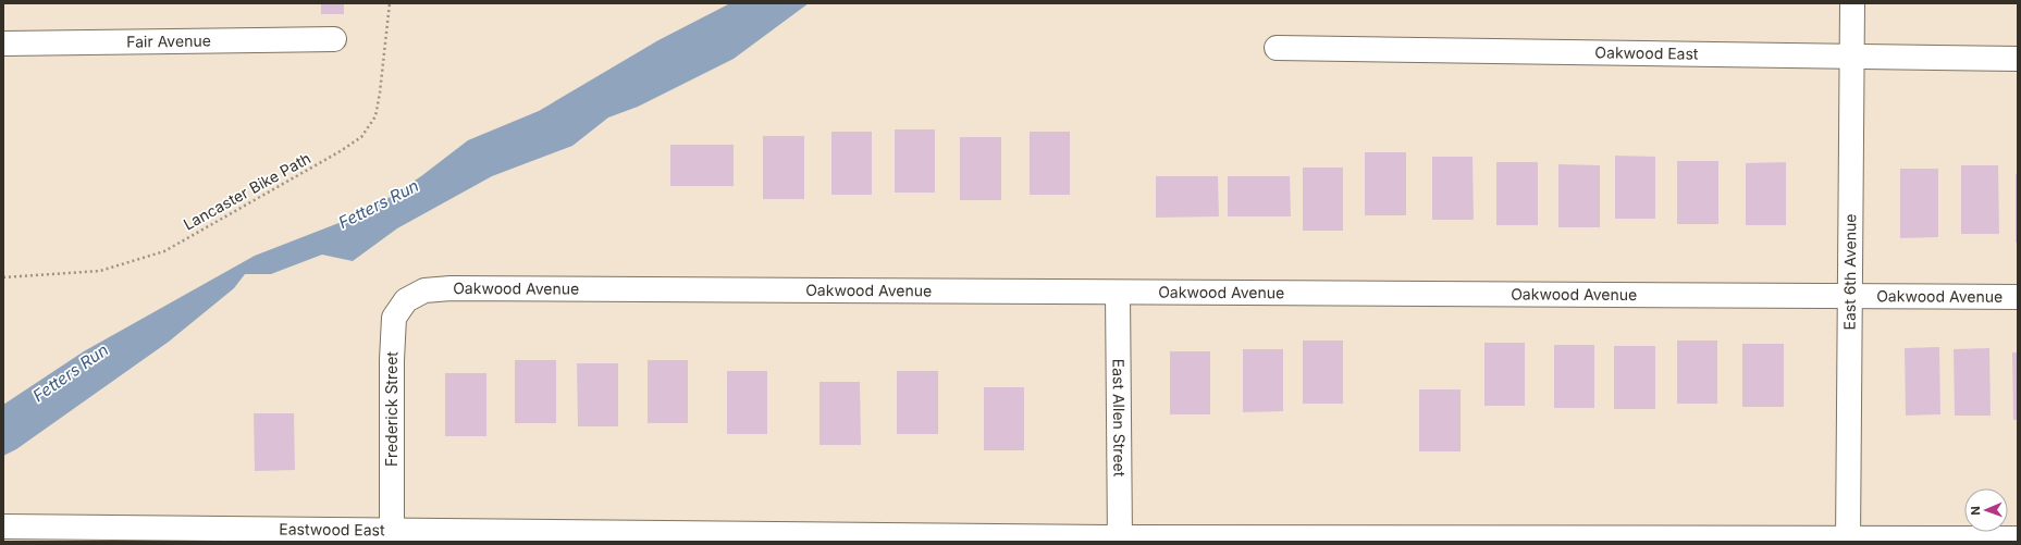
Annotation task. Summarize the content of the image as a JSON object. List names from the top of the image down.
{
  "streets": {
    "street": [
      "Fair Avenue",
      "Oakwood East",
      "East 6th Avenue",
      "Oakwood Avenue",
      "Frederick Street",
      "East Allen Street",
      "Eastwood East"
    ],
    "path": ["Lancaster Bike Path"]
  },
  "crossings": [
    ["Oakwood East", "East 6th Avenue"],
    ["East 6th Avenue", "Oakwood Avenue"],
    ["East 6th Avenue", "Eastwood East"],
    ["Oakwood Avenue", "Frederick Street"],
    ["Oakwood Avenue", "East Allen Street"],
    ["Frederick Street", "Eastwood East"],
    ["East Allen Street", "Eastwood East"]
  ],
  "water": ["Fetters Run"],
  "north": "left"
}
